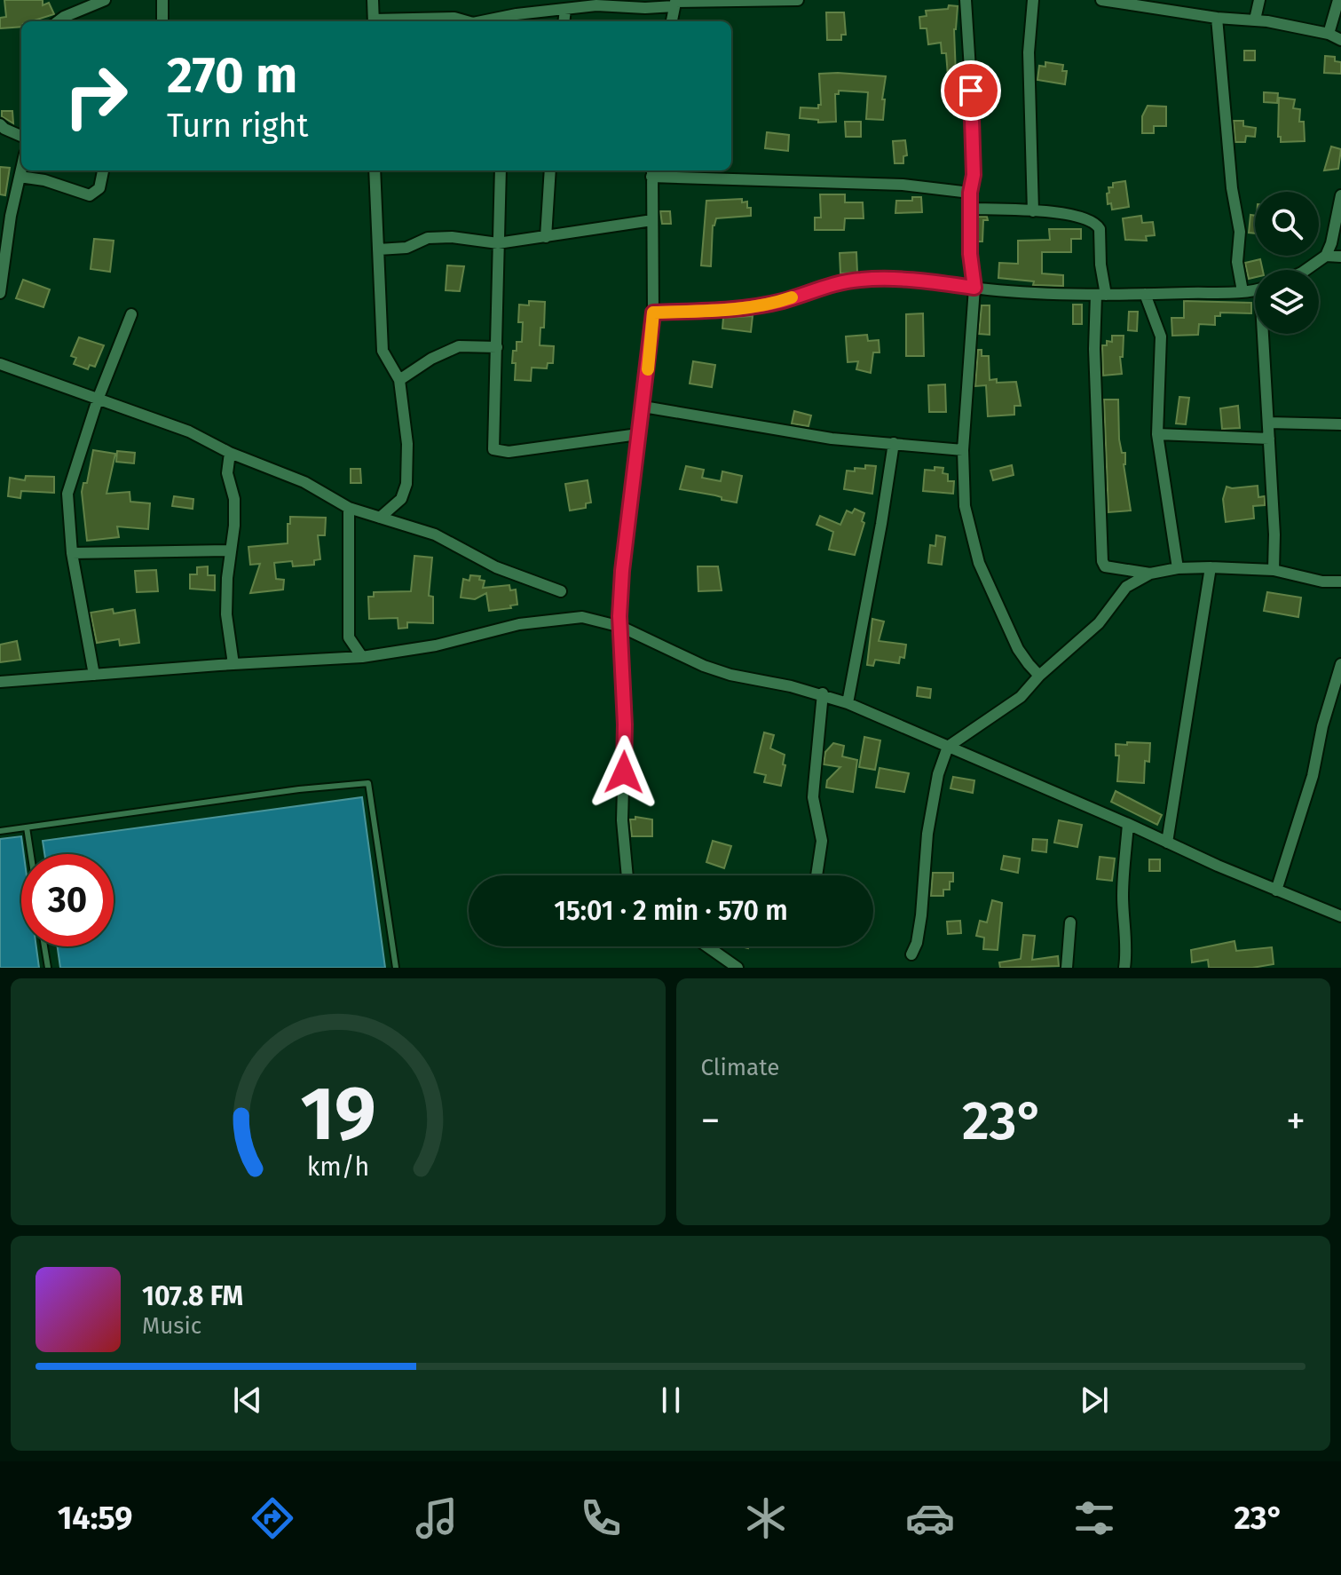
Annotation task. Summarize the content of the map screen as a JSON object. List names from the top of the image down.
{
  "page": {
    "turn": ["270 m", "Turn right"],
    "limit": "30",
    "trip": "15:01 · 2 min · 570 m",
    "tile": "Climate",
    "heat": ["−", "23°", "+"],
    "song": ["107.8 FM", "Music"],
    "tabs": ["14:59", "23°"],
    "gauge": ["19", "km/h"]
  }
}
